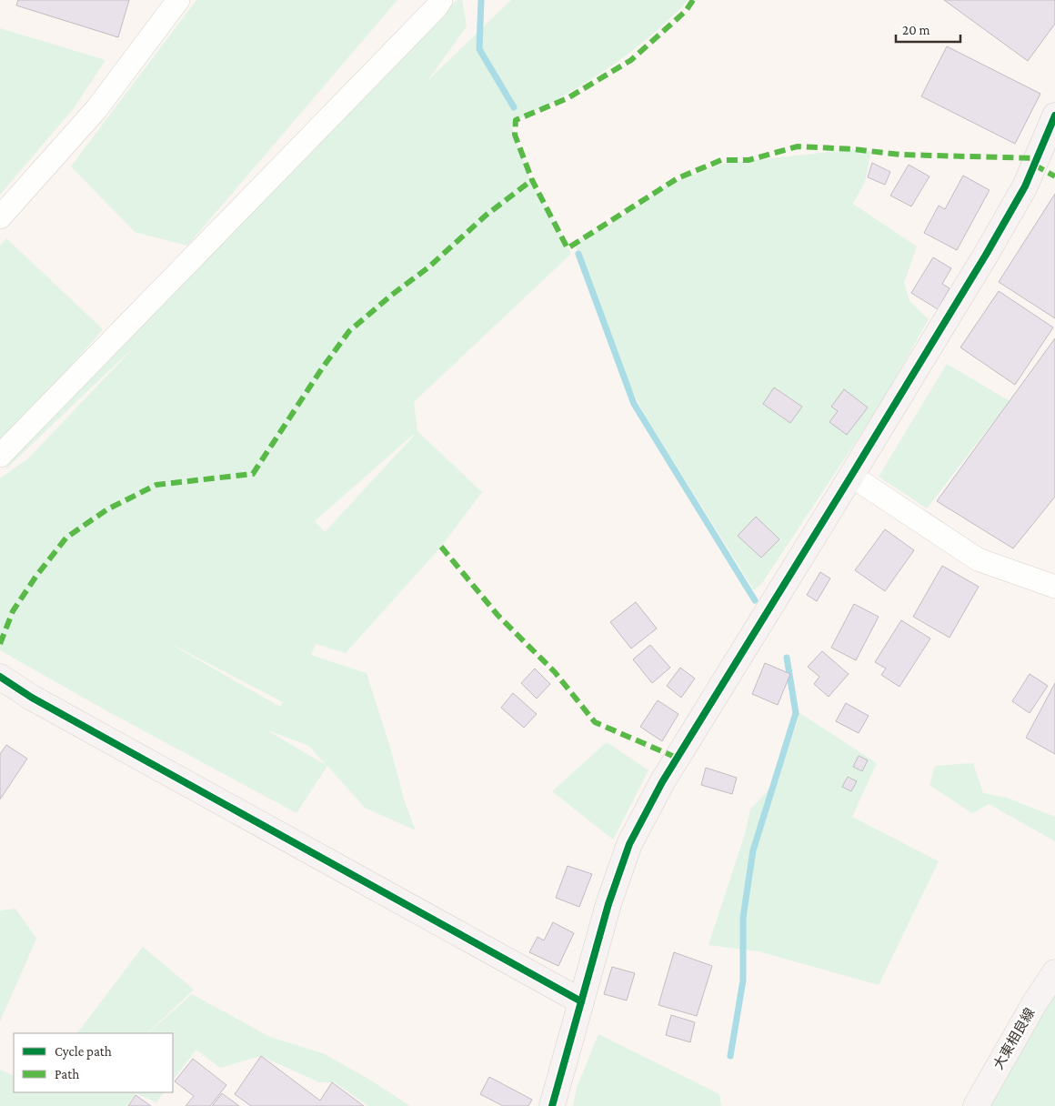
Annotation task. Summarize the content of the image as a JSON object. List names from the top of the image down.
{
  "streets": {
    "street": ["大東相良線"]
  },
  "legend": ["Cycle path", "Path"],
  "scale_bar": "20 m"
}
